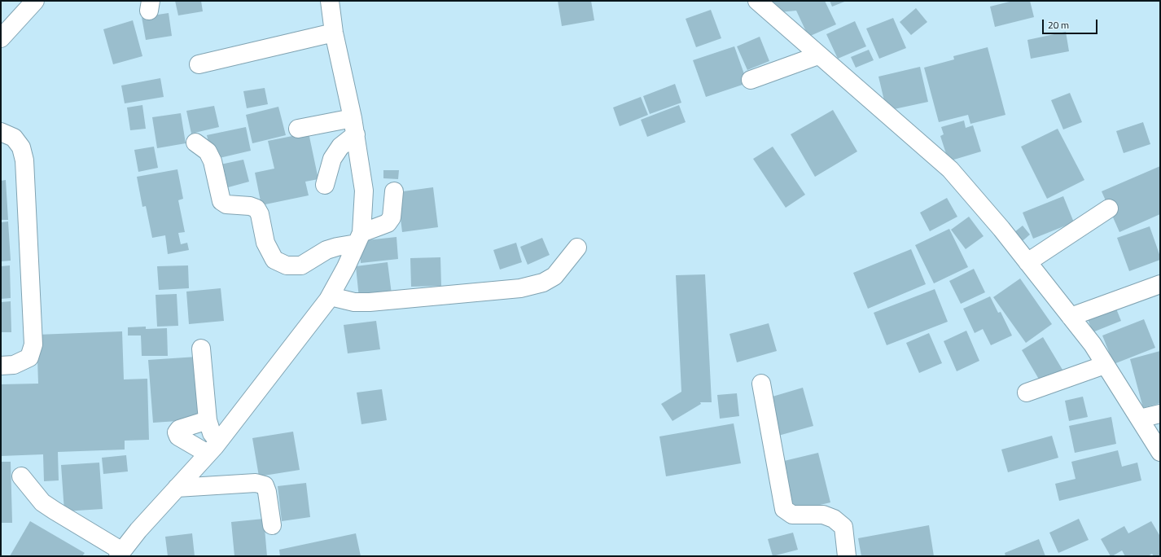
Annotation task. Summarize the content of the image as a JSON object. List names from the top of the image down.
{
  "scale_bar": "20 m"
}
